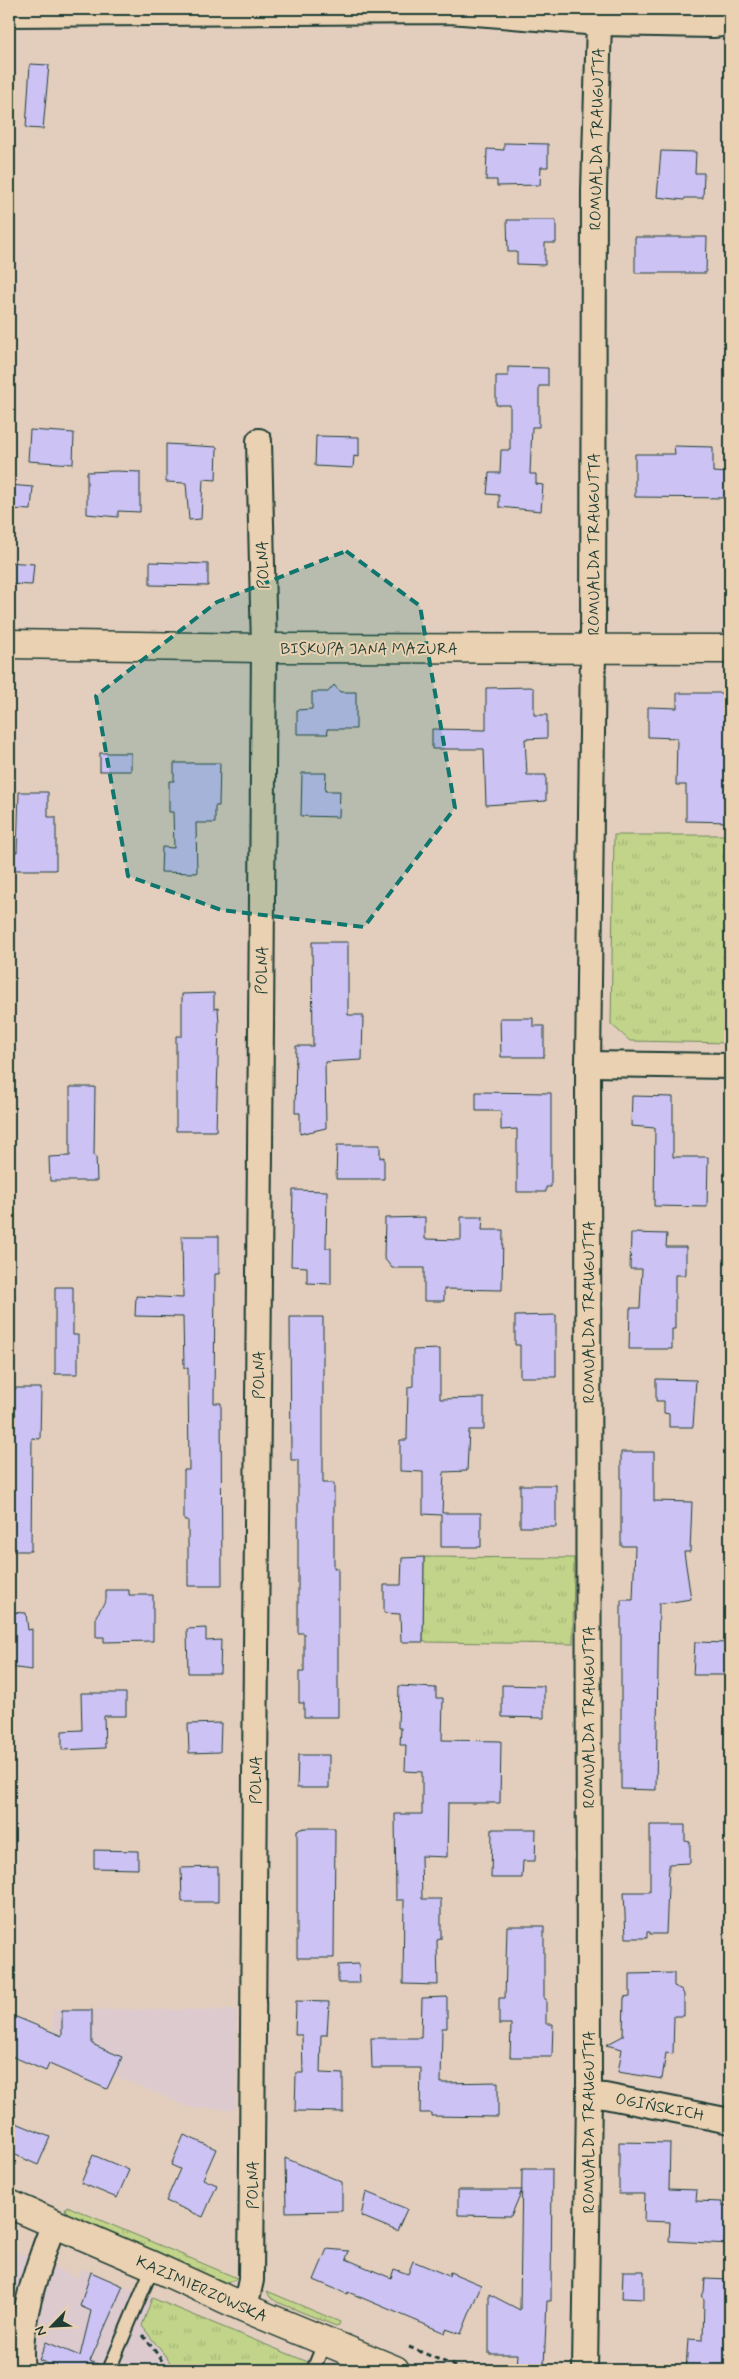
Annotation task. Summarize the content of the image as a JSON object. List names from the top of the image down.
{
  "streets": {
    "street": [
      "ROMUALDA TRAUGUTTA",
      "POLNA",
      "BISKUPA JANA MAZURA",
      "OGIŃSKICH",
      "KAZIMIERZOWSKA"
    ]
  },
  "crossings": [
    ["ROMUALDA TRAUGUTTA", "BISKUPA JANA MAZURA"],
    ["ROMUALDA TRAUGUTTA", "OGIŃSKICH"],
    ["POLNA", "BISKUPA JANA MAZURA"],
    ["POLNA", "KAZIMIERZOWSKA"]
  ],
  "north": "bottom left"
}
